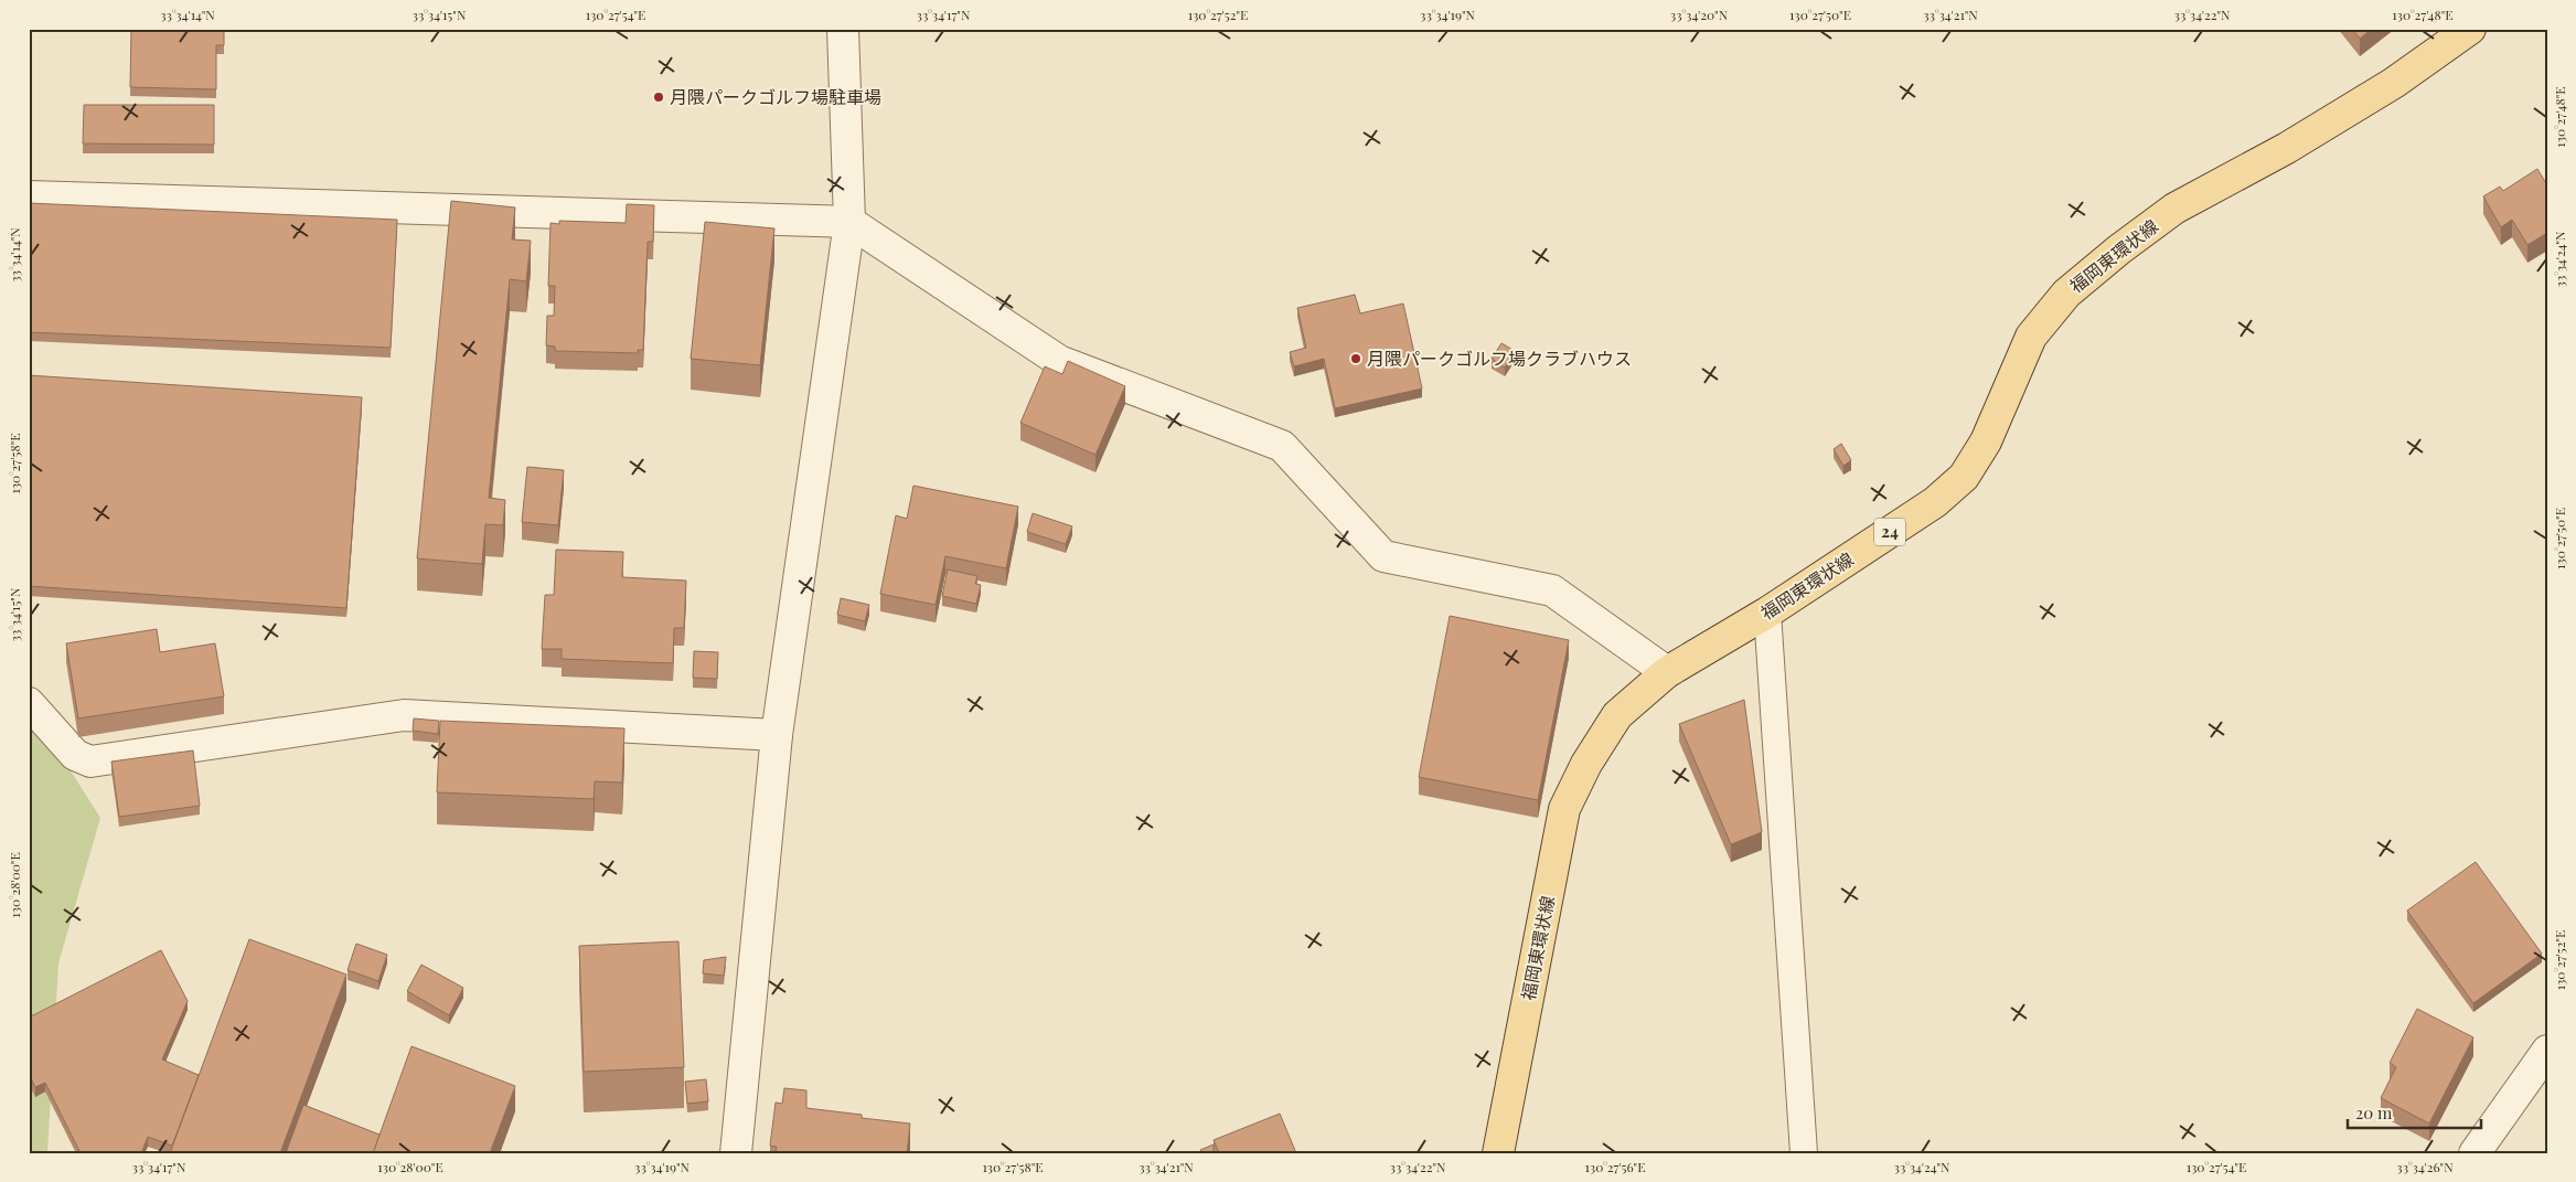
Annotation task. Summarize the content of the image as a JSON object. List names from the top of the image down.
{
  "streets": {
    "main road": ["福岡東環状線", "24"]
  },
  "places": ["月隈パークゴルフ場駐車場", "月隈パークゴルフ場クラブハウス"],
  "scale_bar": "20 m",
  "coordinates": [
    "33°34'14\"N",
    "33°34'15\"N",
    "130°27'54\"E",
    "33°34'17\"N",
    "130°27'52\"E",
    "33°34'19\"N",
    "33°34'20\"N",
    "130°27'50\"E",
    "33°34'21\"N",
    "33°34'22\"N",
    "130°27'48\"E",
    "33°34'24\"N",
    "130°27'58\"E",
    "130°28'00\"E",
    "130°27'56\"E",
    "33°34'26\"N"
  ]
}
